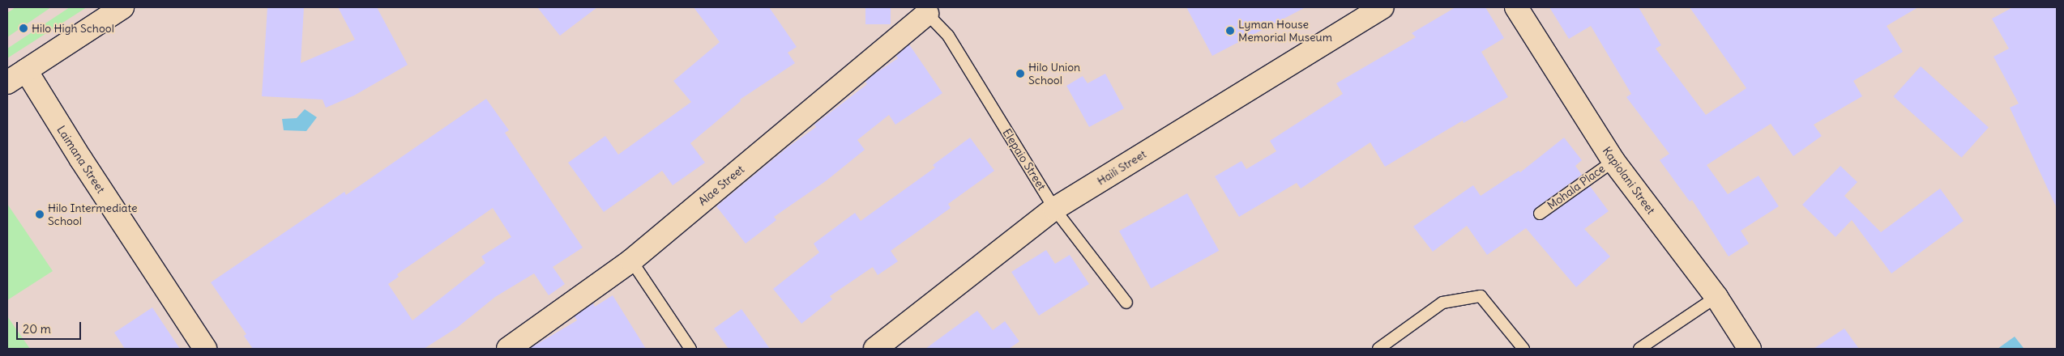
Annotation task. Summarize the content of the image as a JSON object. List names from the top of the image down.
{
  "streets": {
    "street": [
      "Laimana Street",
      "Haili Street",
      "Kapiolani Street",
      "Alae Street"
    ],
    "lane": ["Elepaio Street", "Mohala Place"]
  },
  "crossings": [
    ["Elepaio Street", "Haili Street"],
    ["Elepaio Street", "Alae Street"],
    ["Kapiolani Street", "Mohala Place"]
  ],
  "places": [
    "Hilo High School",
    "Lyman House Memorial Museum",
    "Hilo Union School",
    "Hilo Intermediate School"
  ],
  "scale_bar": "20 m"
}
